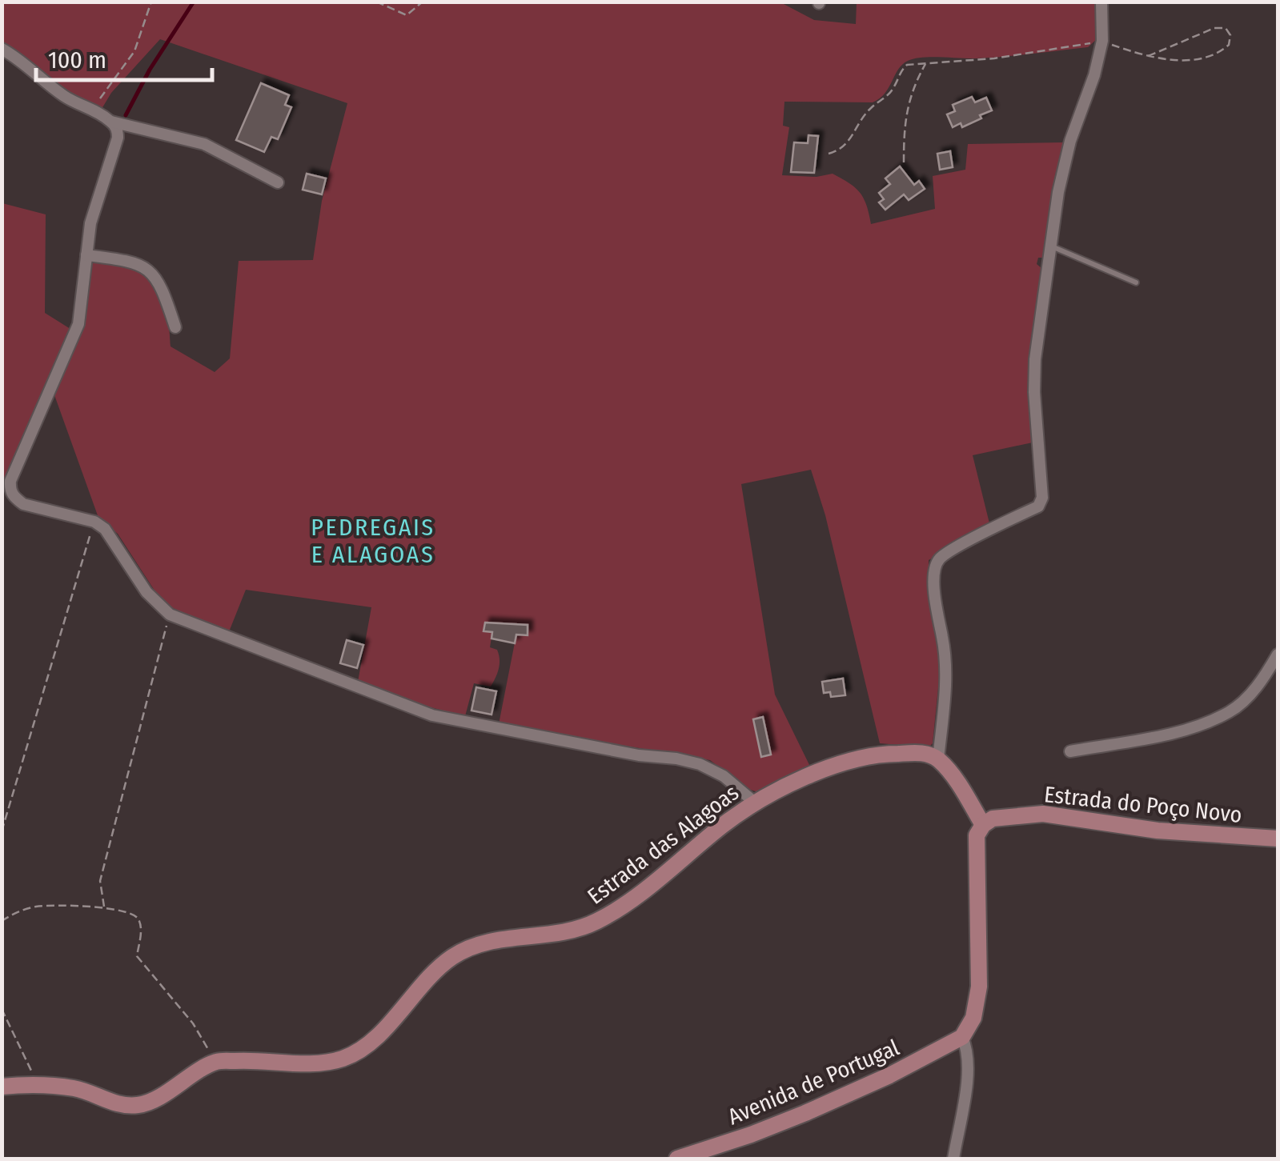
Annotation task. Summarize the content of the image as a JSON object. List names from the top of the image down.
{
  "streets": {
    "street": ["Estrada do Poço Novo", "Estrada das Alagoas", "Avenida de Portugal"]
  },
  "districts": ["PEDREGAIS E ALAGOAS"],
  "scale_bar": "100 m"
}
